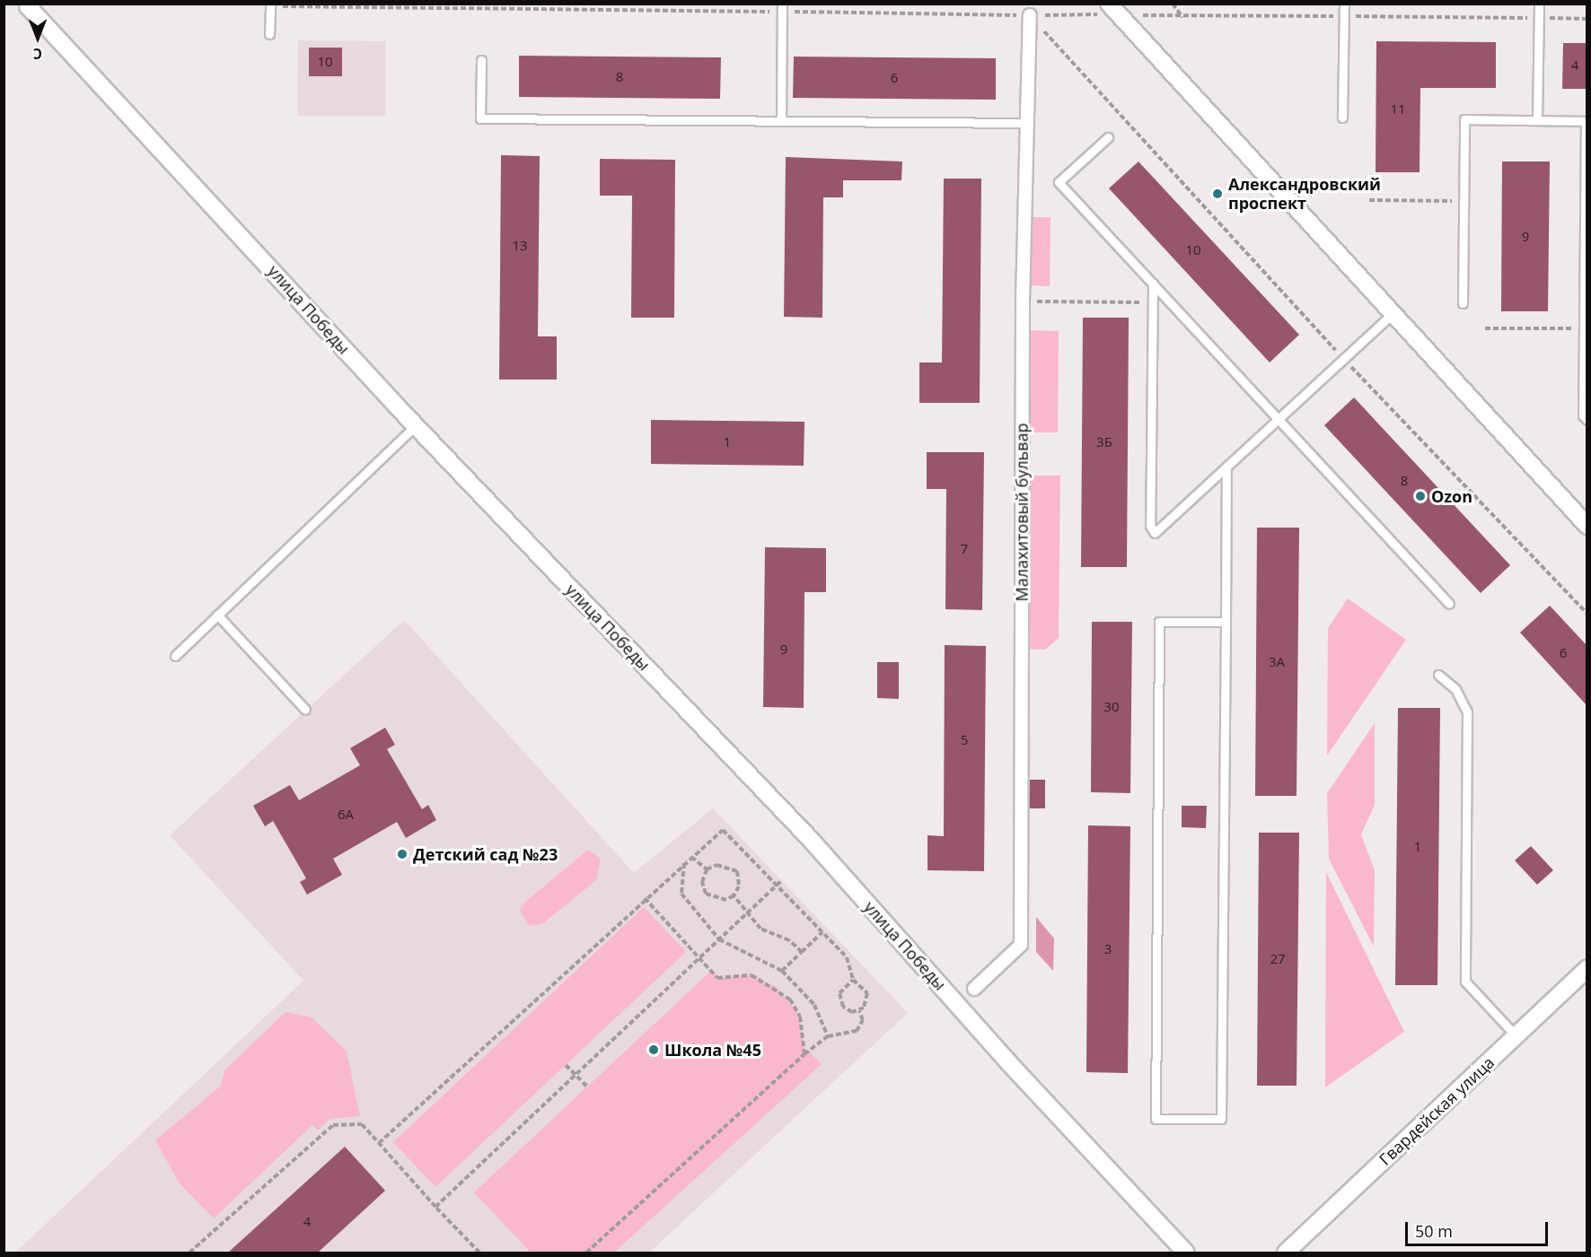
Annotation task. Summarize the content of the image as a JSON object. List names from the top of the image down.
{
  "streets": {
    "street": ["улица Победы", "Малахитовый бульвар", "Гвардейская улица"]
  },
  "places": [
    "Александровский проспект",
    "Ozon",
    "Детский сад №23",
    "Школа №45"
  ],
  "house_numbers": [
    "10",
    "4",
    "8",
    "6",
    "11",
    "9",
    "13",
    "10",
    "1",
    "3Б",
    "8",
    "7",
    "9",
    "6",
    "3А",
    "30",
    "5",
    "6А",
    "1",
    "3",
    "27",
    "4"
  ],
  "scale_bar": "50 m",
  "north": "bottom"
}
